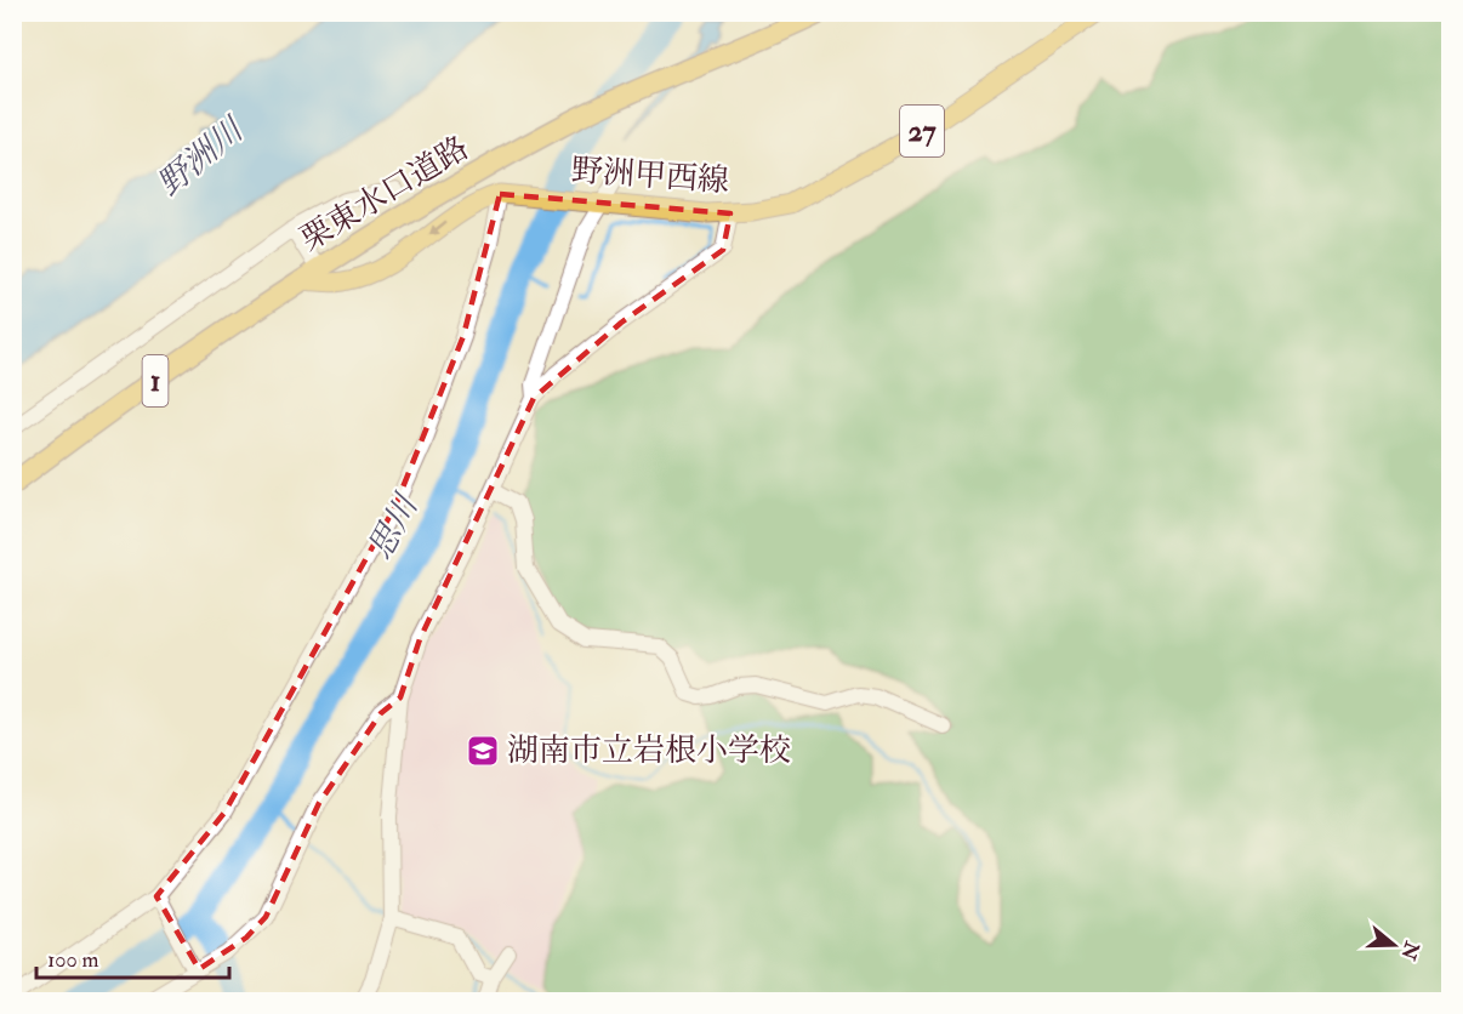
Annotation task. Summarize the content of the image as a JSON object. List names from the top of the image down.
{
  "streets": {
    "highway": ["栗東水口道路", "1"],
    "main road": ["27", "野洲甲西線"]
  },
  "crossings": [
    ["野洲甲西線", "栗東水口道路"]
  ],
  "water": ["野洲川", "思川"],
  "places": {
    "school or university": ["湖南市立岩根小学校"]
  },
  "scale_bar": "100 m",
  "north": "right"
}
